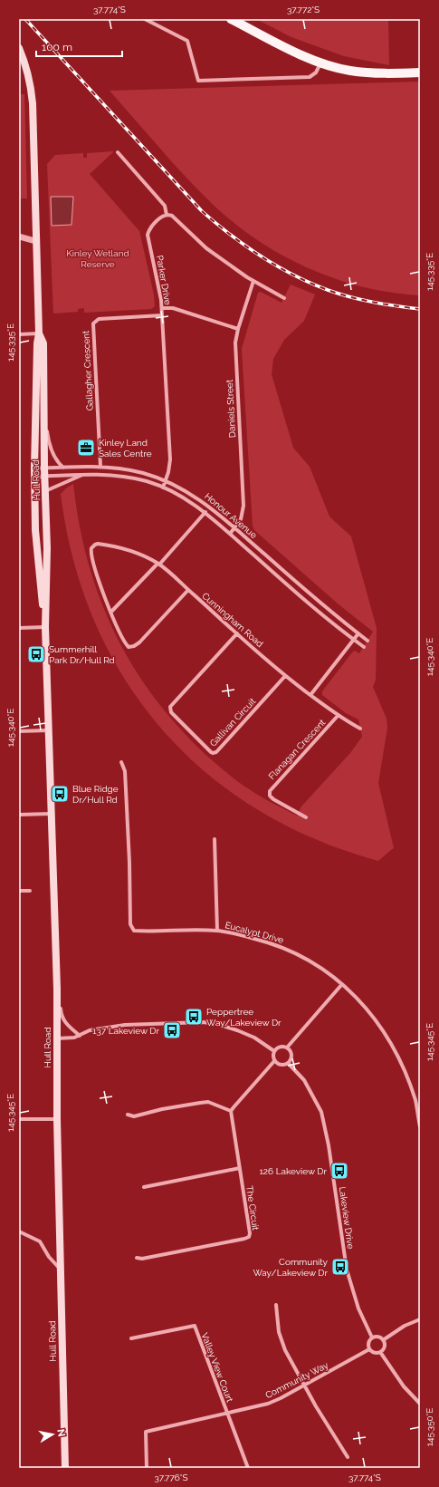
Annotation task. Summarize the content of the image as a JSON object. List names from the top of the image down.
{
  "streets": {
    "main road": ["Hull Road"],
    "street": [
      "Parker Drive",
      "Gallagher Crescent",
      "Daniels Street",
      "Honour Avenue",
      "Cunningham Road",
      "Gallivan Circuit",
      "Flanagan Crescent",
      "Eucalypt Drive",
      "The Circuit",
      "Lakeview Drive",
      "Valley View Court",
      "Community Way"
    ]
  },
  "crossings": [
    ["Parker Drive", "Gallagher Crescent"],
    ["Parker Drive", "Honour Avenue"],
    ["Gallagher Crescent", "Honour Avenue"],
    ["Daniels Street", "Honour Avenue"],
    ["Hull Road", "Honour Avenue"],
    ["Cunningham Road", "Gallivan Circuit"],
    ["Cunningham Road", "Flanagan Crescent"],
    ["Lakeview Drive", "Community Way"],
    ["Valley View Court", "Community Way"]
  ],
  "parks": ["Kinley Wetland Reserve"],
  "places": {
    "office": ["Kinley Land Sales Centre"],
    "bus stop": [
      "Summerhill Park Dr/Hull Rd",
      "Blue Ridge Dr/Hull Rd",
      "Peppertree Way/Lakeview Dr",
      "137 Lakeview Dr",
      "126 Lakeview Dr",
      "Community Way/Lakeview Dr"
    ]
  },
  "scale_bar": "100 m",
  "north": "right",
  "coordinates": [
    "37.774°S",
    "37.772°S",
    "145.335°E",
    "145.340°E",
    "145.345°E",
    "145.350°E",
    "37.776°S"
  ]
}
